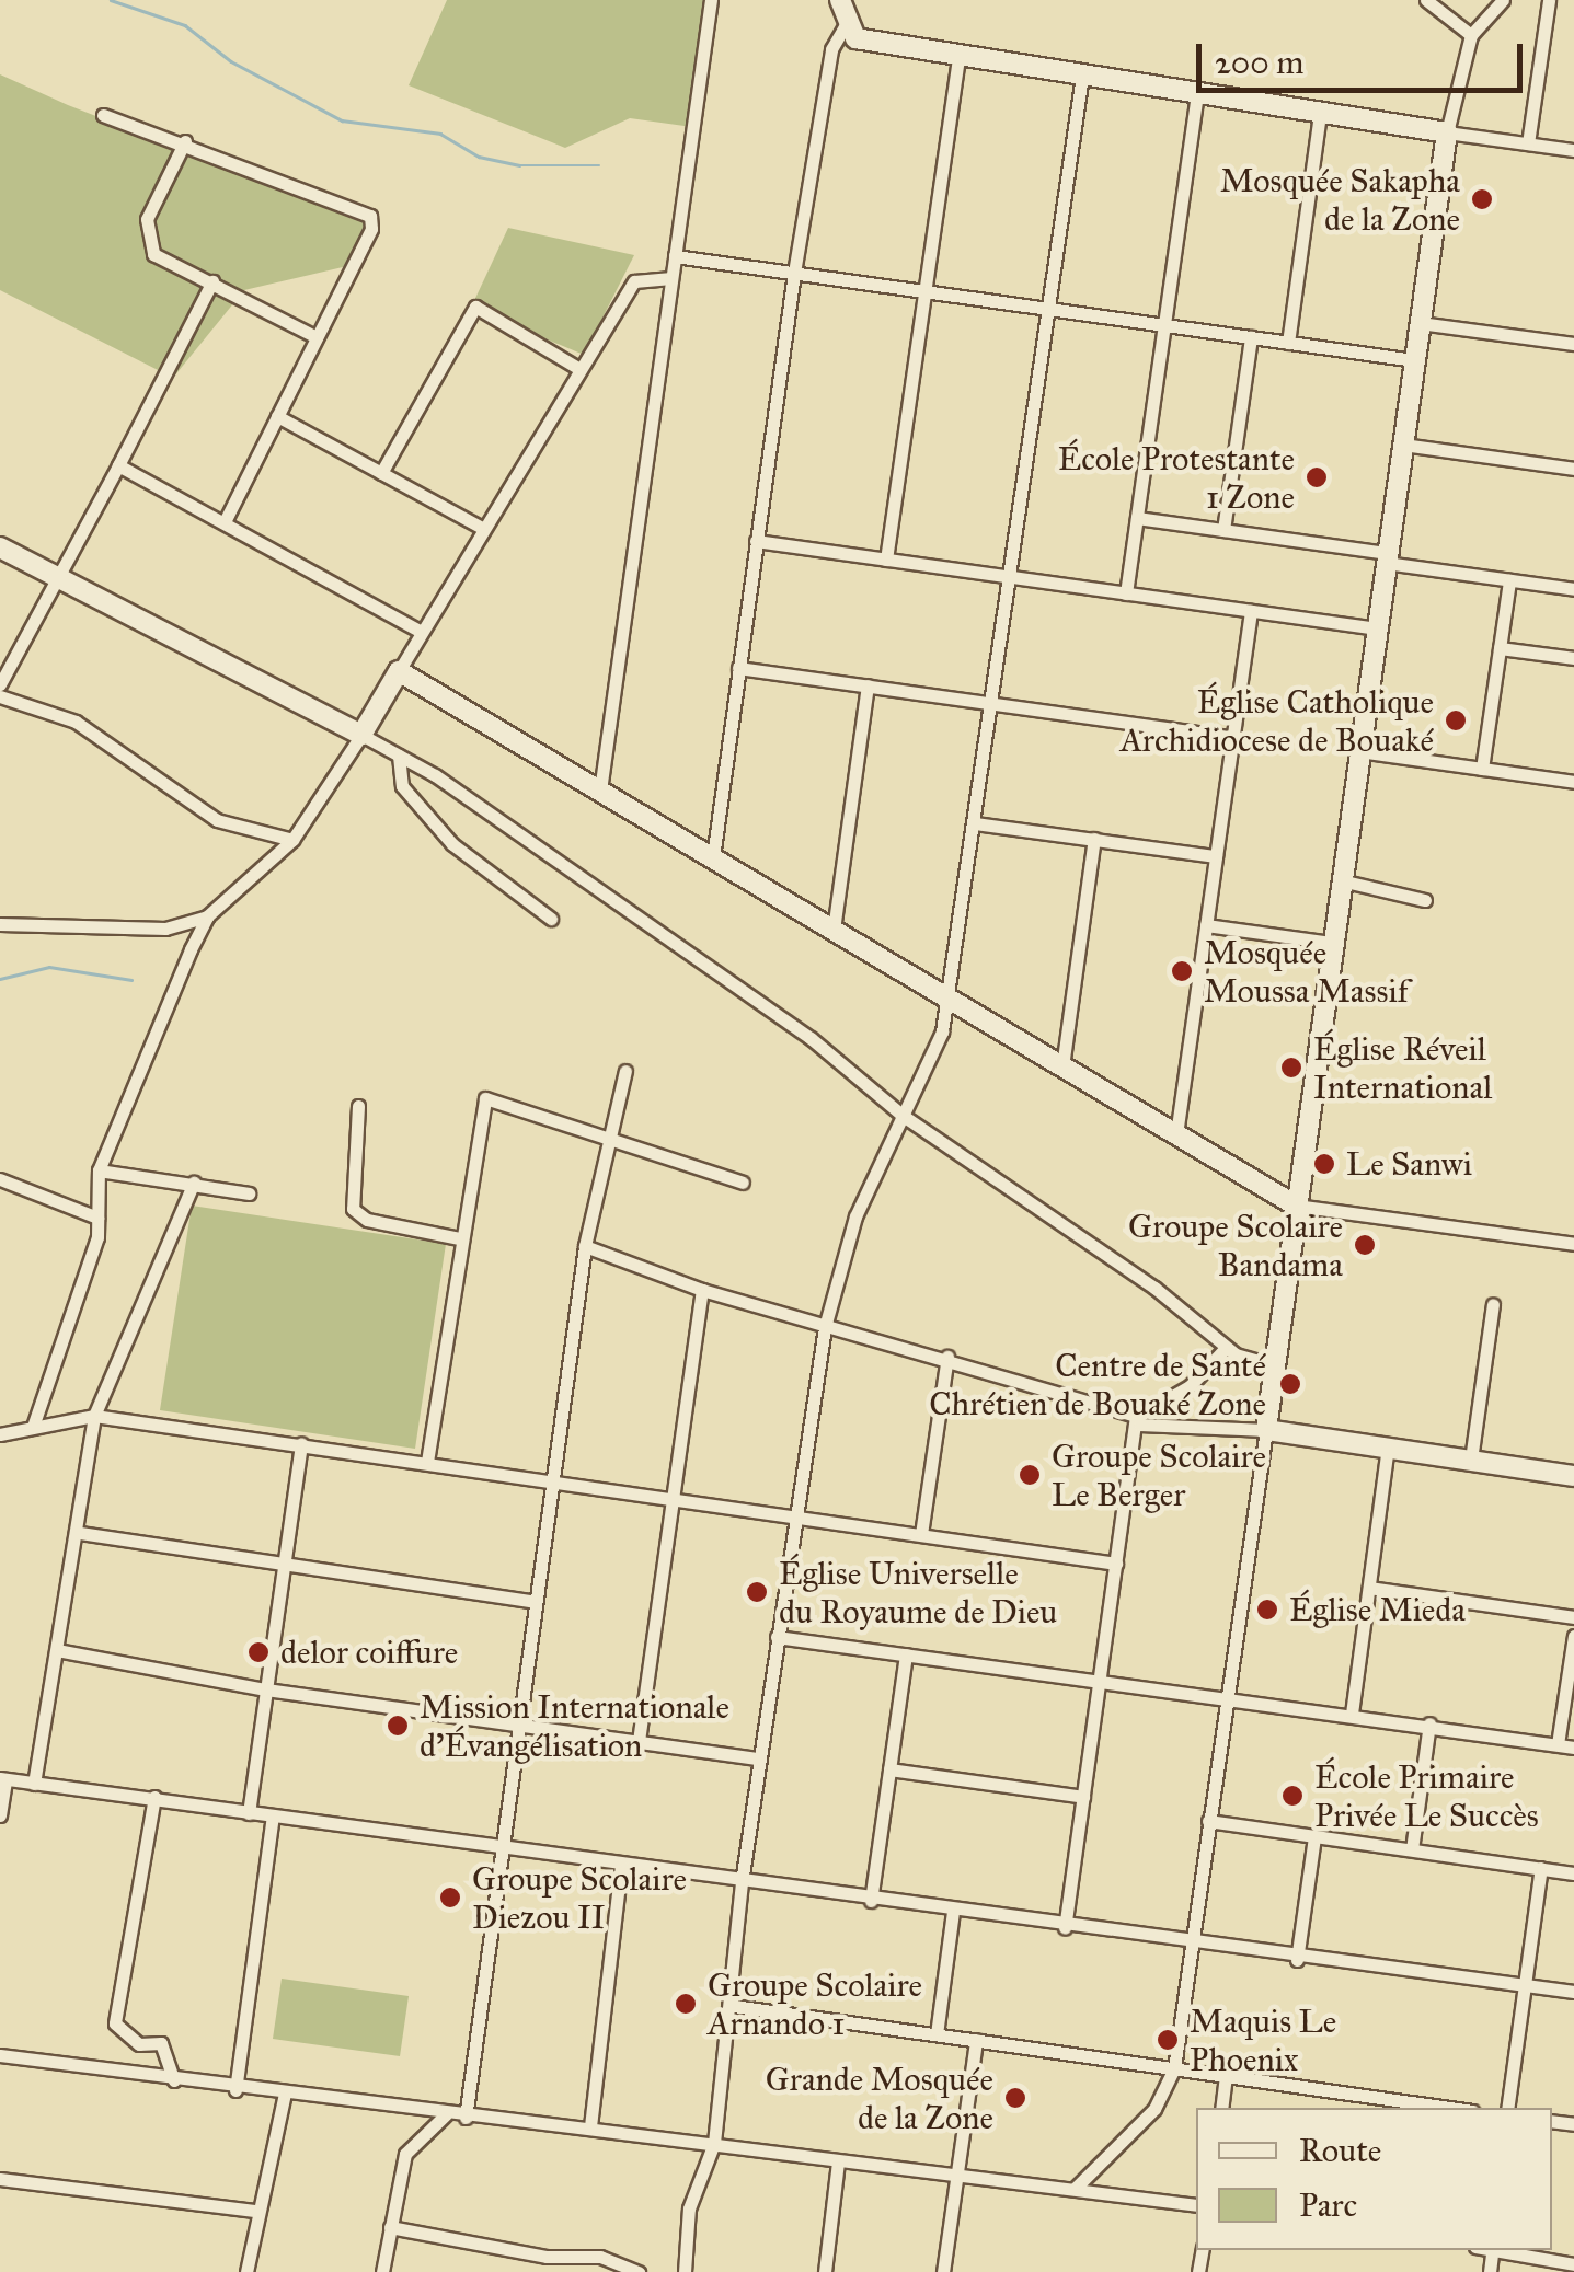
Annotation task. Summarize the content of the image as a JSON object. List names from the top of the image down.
{
  "places": [
    "Mosquée Sakapha de la Zone",
    "École Protestante 1 Zone",
    "Église Catholique Archidiocese de Bouaké",
    "Mosquée Moussa Massif",
    "Église Réveil International",
    "Le Sanwi",
    "Groupe Scolaire Bandama",
    "Centre de Santé Chrétien de Bouaké Zone",
    "Groupe Scolaire Le Berger",
    "Église Universelle du Royaume de Dieu",
    "Église Mieda",
    "delor coiffure",
    "Mission Internationale d'Évangélisation",
    "École Primaire Privée Le Succès",
    "Groupe Scolaire Diezou II",
    "Groupe Scolaire Arnando 1",
    "Maquis Le Phoenix",
    "Grande Mosquée de la Zone"
  ],
  "legend": ["Route", "Parc"],
  "scale_bar": "200 m"
}
